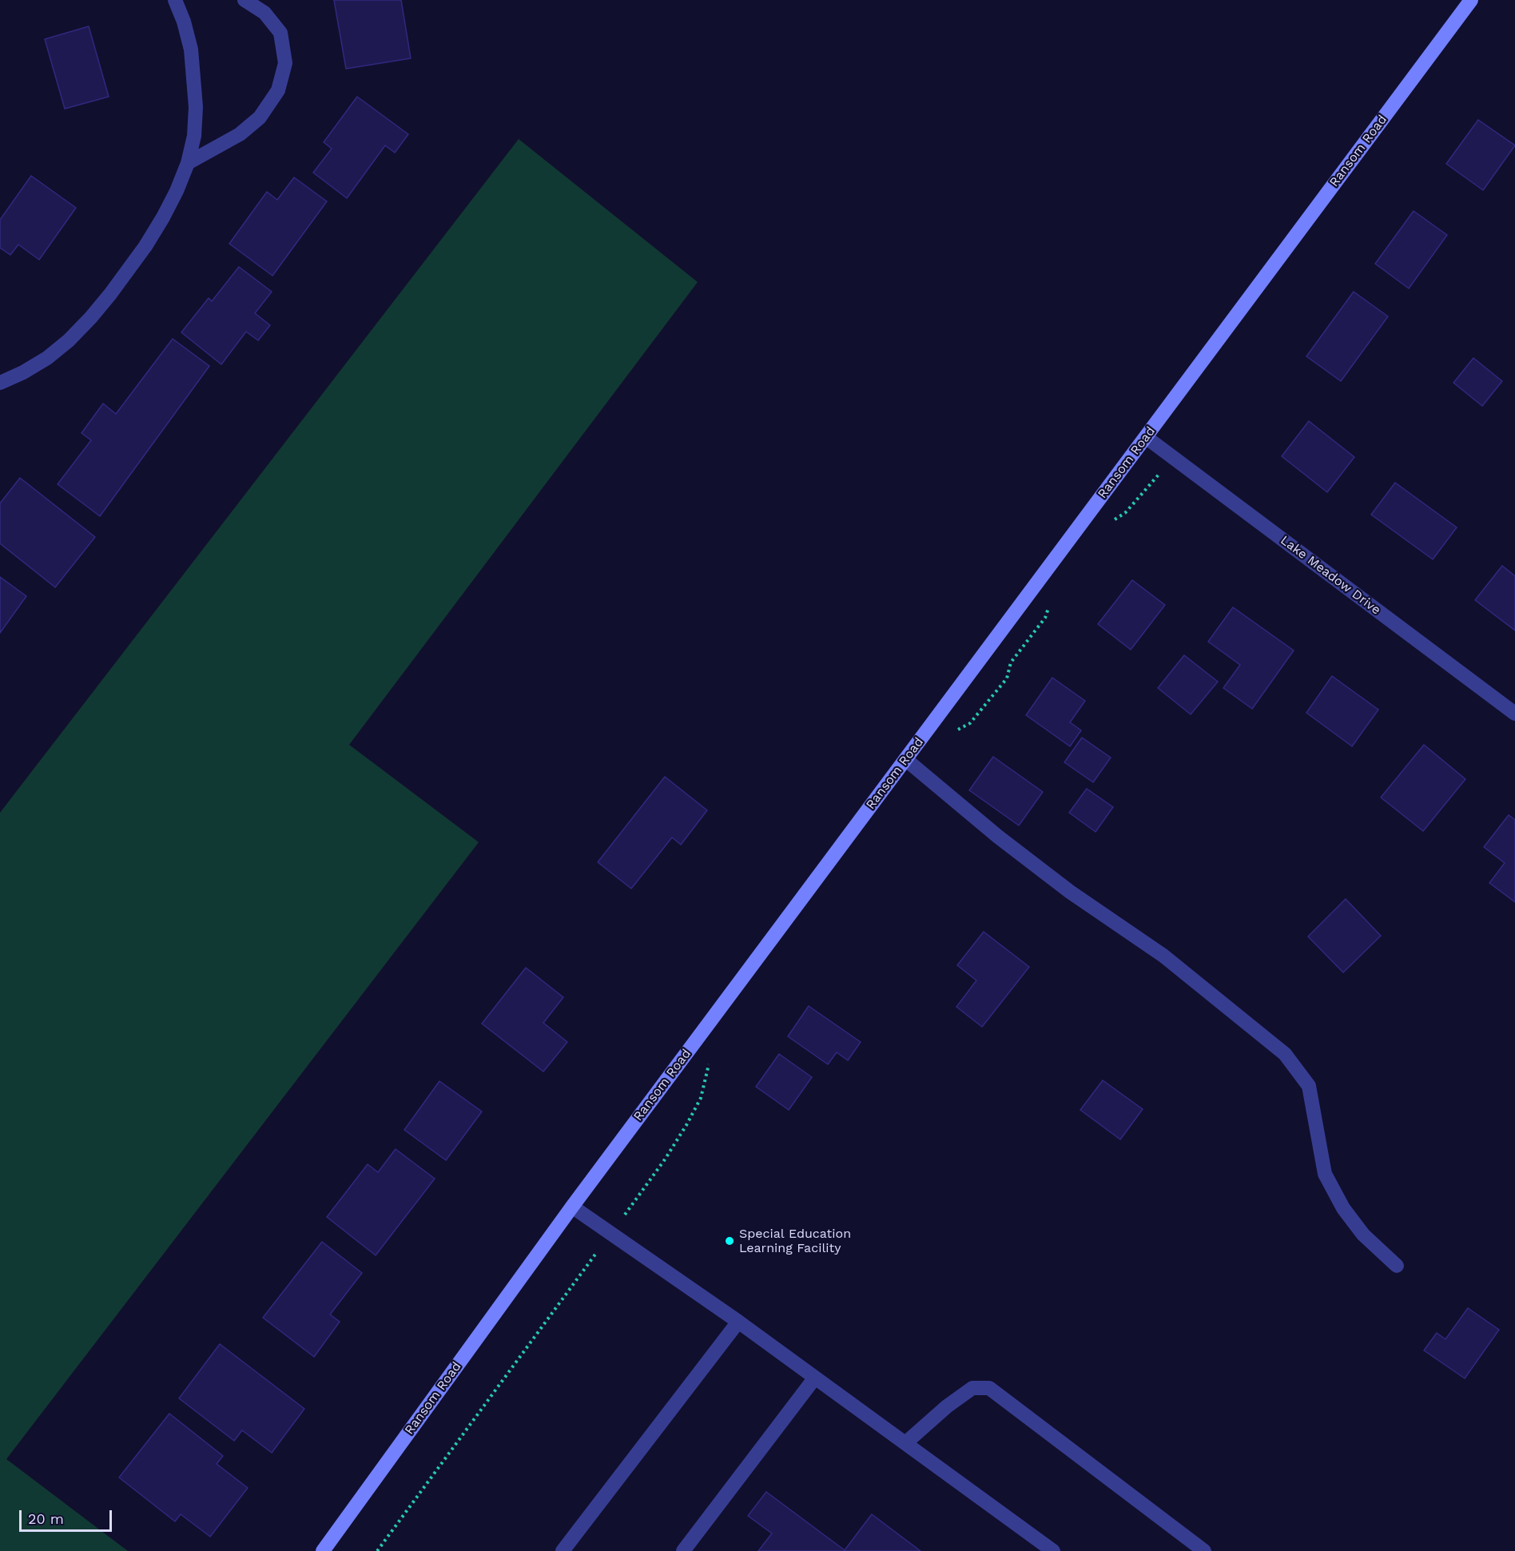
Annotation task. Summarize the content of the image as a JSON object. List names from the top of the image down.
{
  "streets": {
    "main road": ["Ransom Road"],
    "street": ["Lake Meadow Drive"]
  },
  "crossings": [
    ["Ransom Road", "Lake Meadow Drive"]
  ],
  "places": ["Special Education Learning Facility"],
  "scale_bar": "20 m"
}
